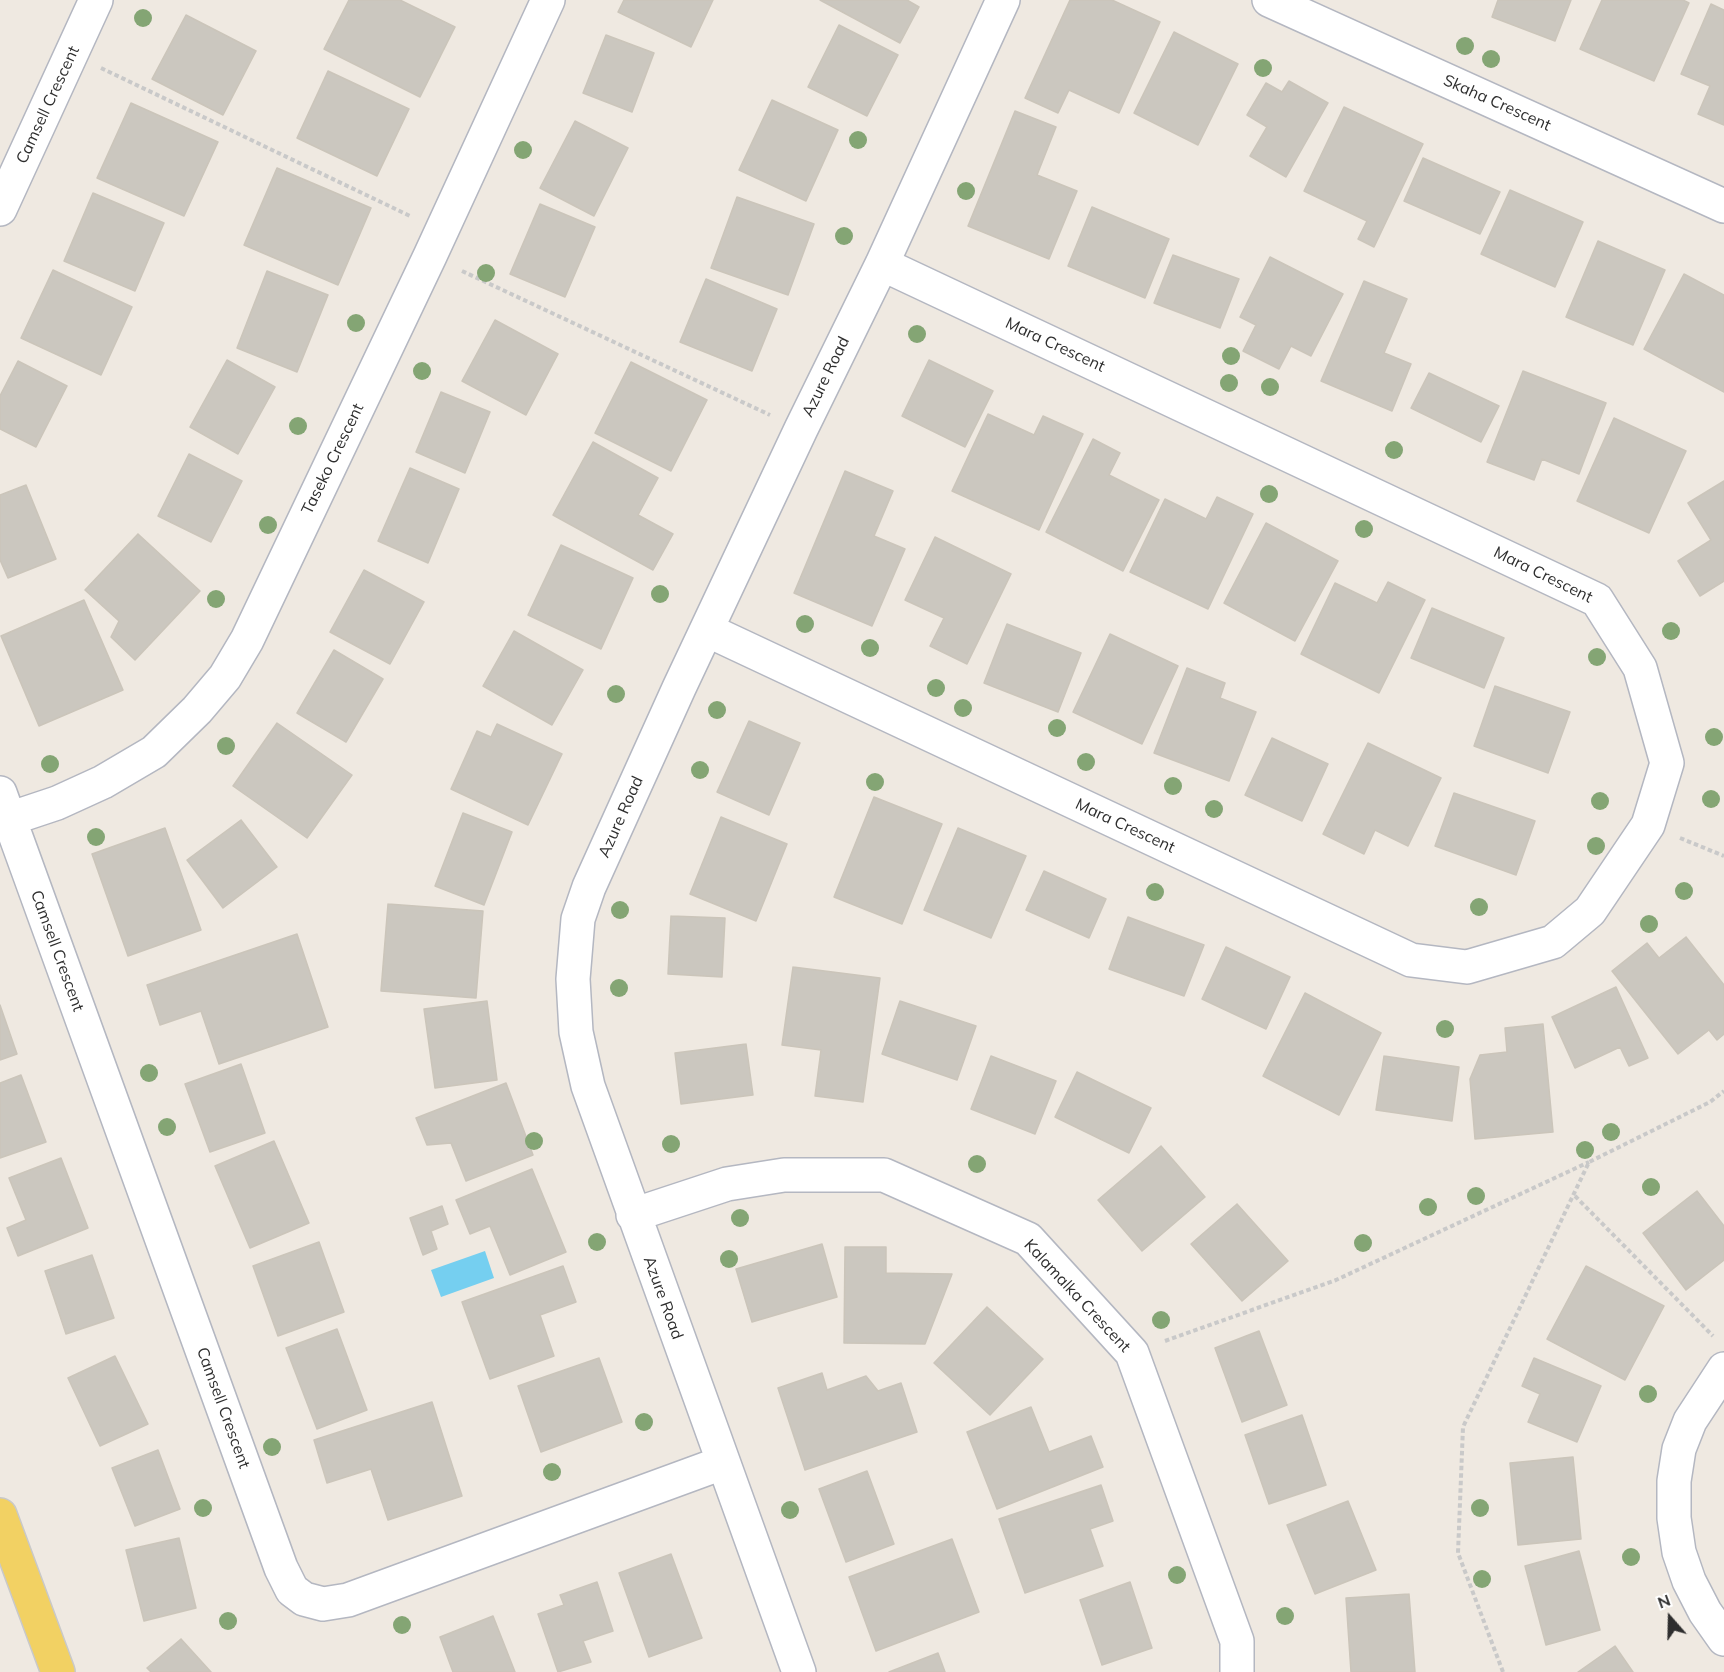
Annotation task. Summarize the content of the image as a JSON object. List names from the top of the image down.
{
  "streets": {
    "street": [
      "Skaha Crescent",
      "Camsell Crescent",
      "Mara Crescent",
      "Azure Road",
      "Taseko Crescent",
      "Kalamalka Crescent"
    ]
  },
  "crossings": [
    ["Camsell Crescent", "Azure Road"],
    ["Camsell Crescent", "Taseko Crescent"],
    ["Mara Crescent", "Azure Road"],
    ["Azure Road", "Kalamalka Crescent"]
  ],
  "north": "top"
}
